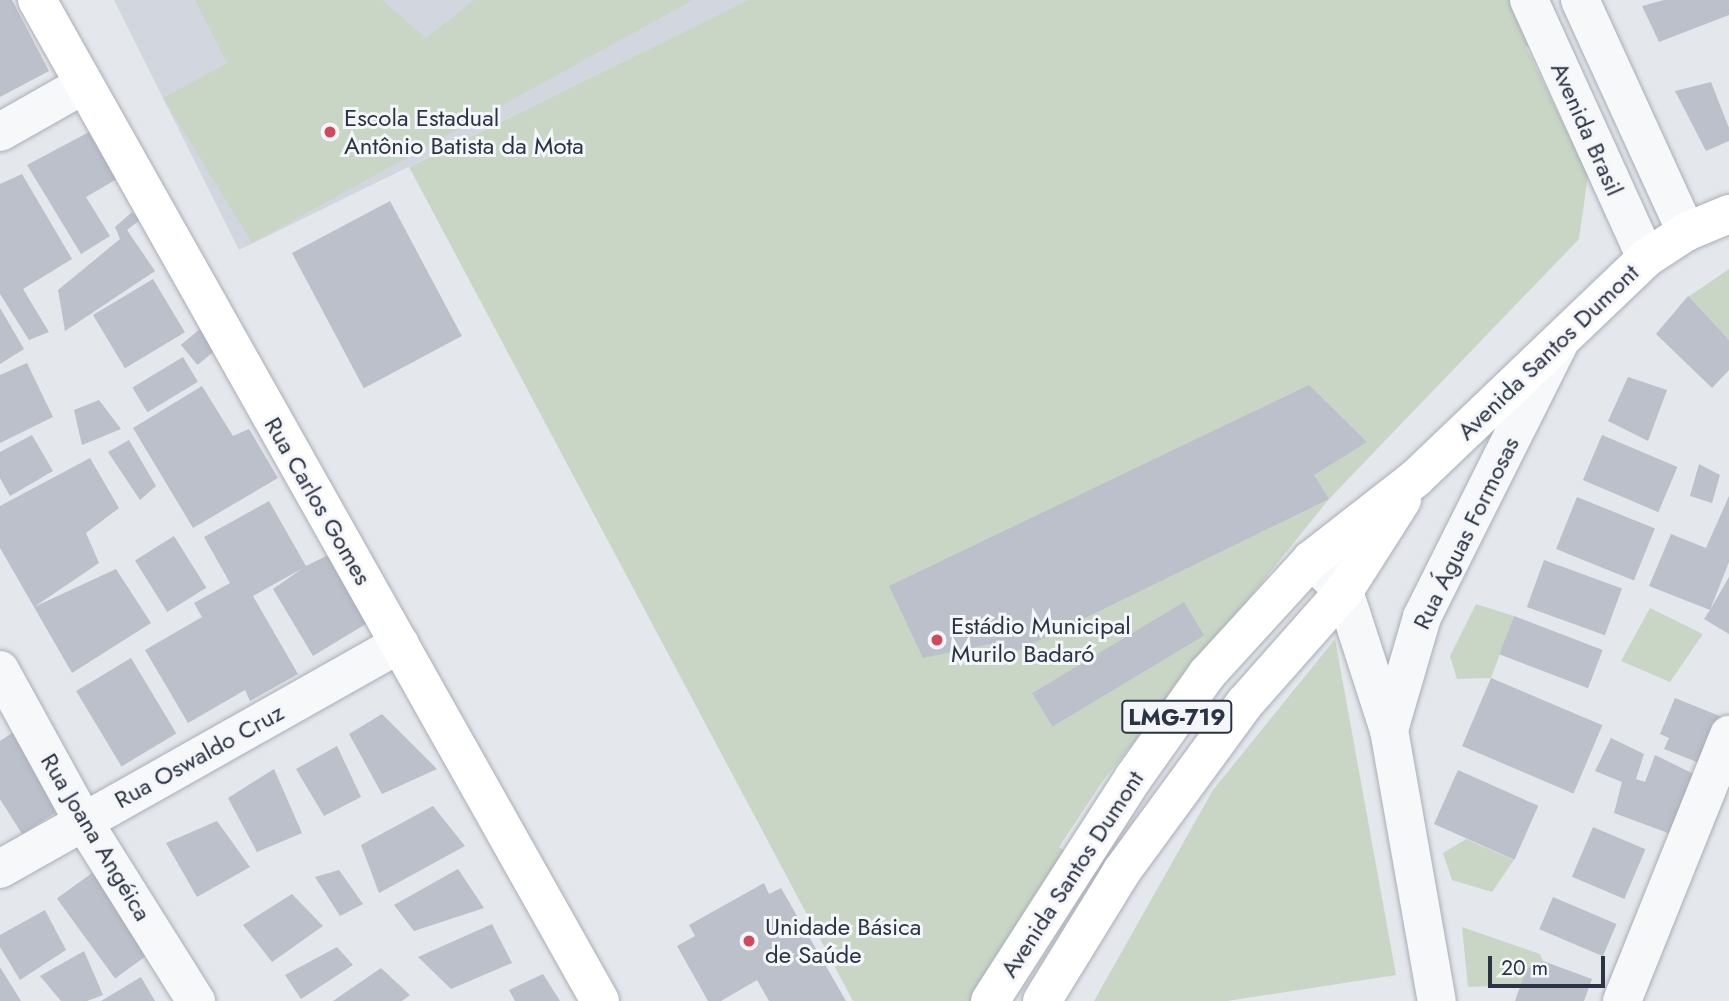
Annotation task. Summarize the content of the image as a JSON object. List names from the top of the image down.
{
  "streets": {
    "main road": ["Avenida Santos Dumont", "Rua Carlos Gomes", "LMG-719"],
    "street": [
      "Avenida Brasil",
      "Rua Águas Formosas",
      "Rua Oswaldo Cruz",
      "Rua Joana Angéica"
    ]
  },
  "crossings": [
    ["Avenida Brasil", "Avenida Santos Dumont"],
    ["Avenida Brasil", "LMG-719"],
    ["Avenida Santos Dumont", "Rua Águas Formosas"],
    ["Avenida Santos Dumont", "LMG-719"],
    ["Rua Carlos Gomes", "Rua Oswaldo Cruz"],
    ["Rua Oswaldo Cruz", "Rua Joana Angéica"]
  ],
  "places": ["Escola Estadual Antônio Batista da Mota", "Estádio Municipal Murilo Badaró", "Unidade Básica de Saúde"],
  "scale_bar": "20 m"
}
